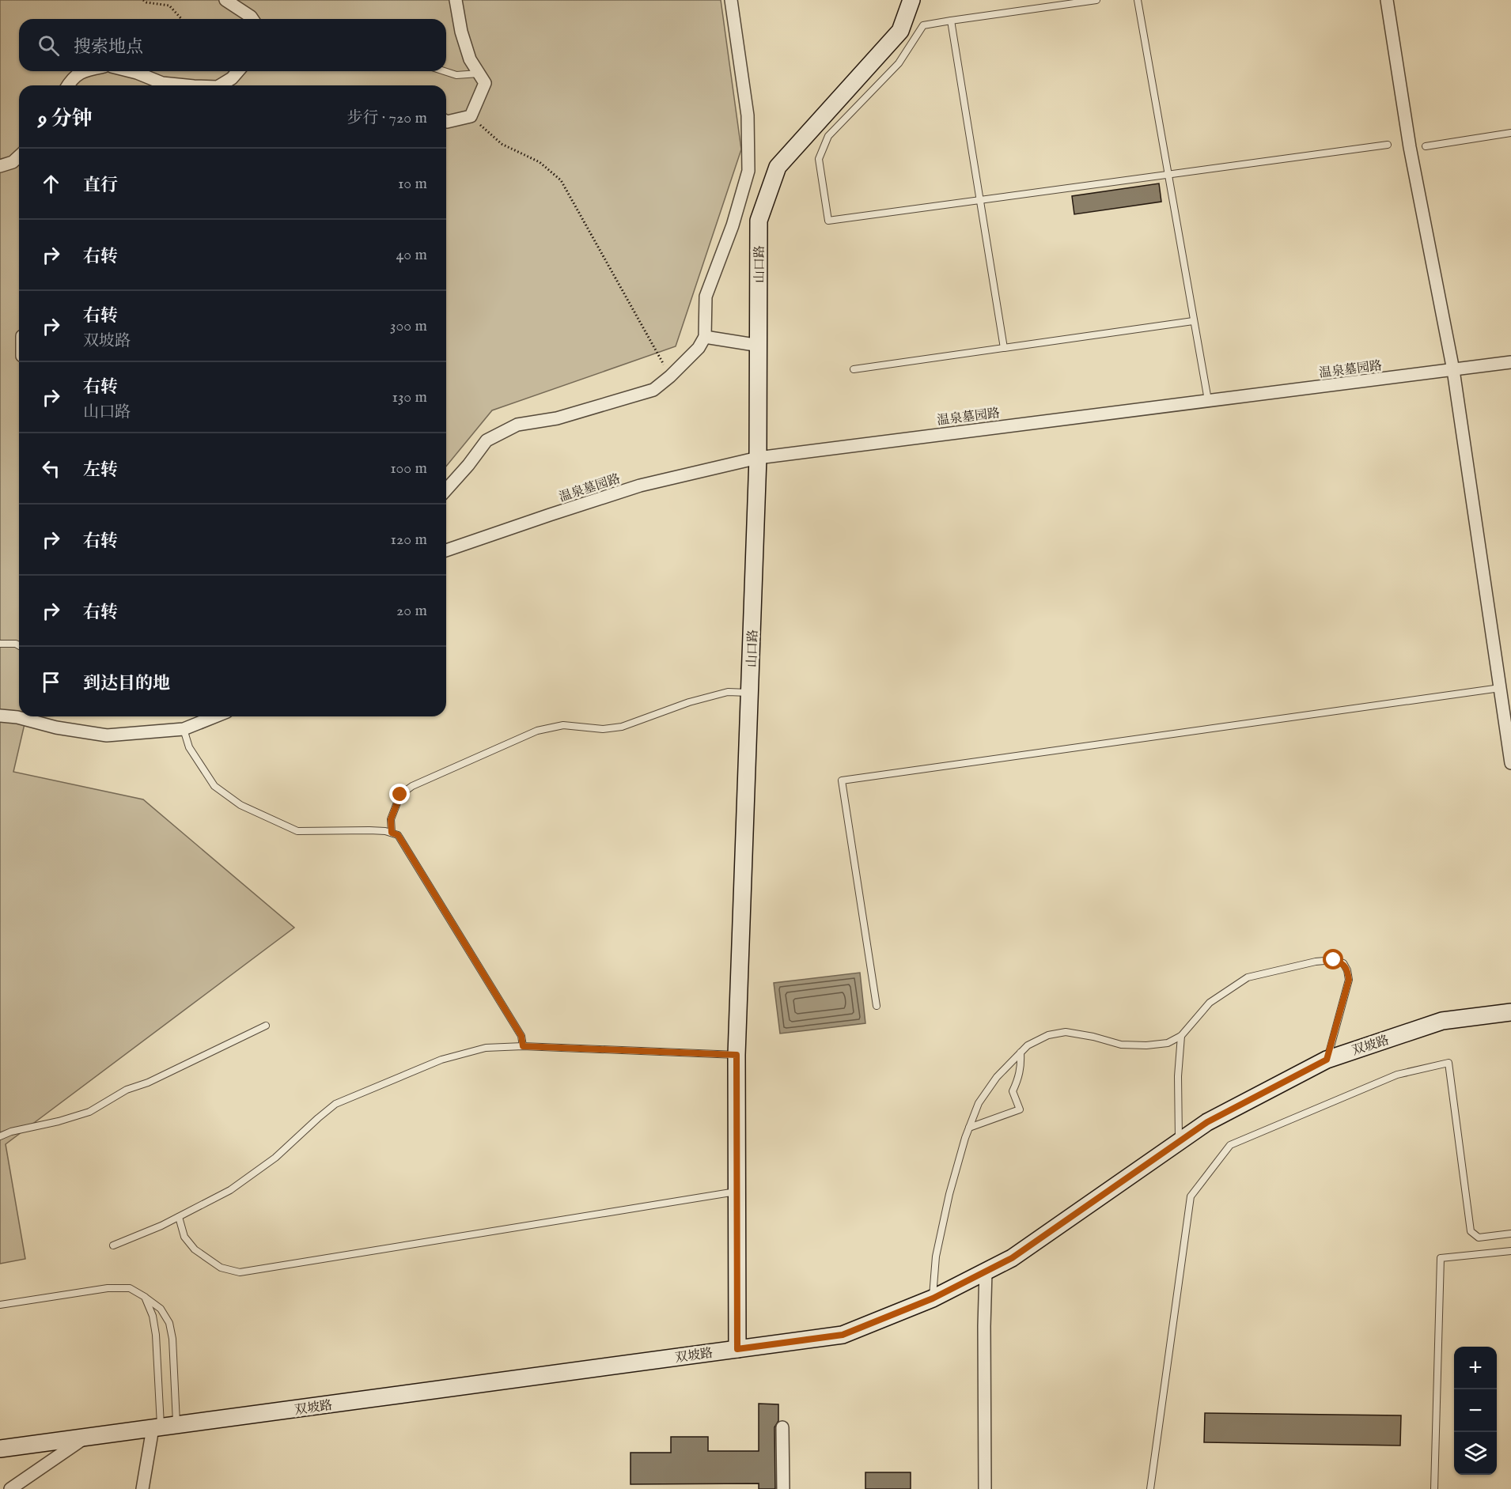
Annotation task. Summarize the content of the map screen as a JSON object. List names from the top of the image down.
{
  "streets": {
    "street": ["山口路", "温泉墓园路", "双坡路"]
  },
  "crossings": [
    ["山口路", "温泉墓园路"],
    ["山口路", "双坡路"]
  ],
  "page": {
    "search": "搜索地点",
    "heading": ["9 分钟", "步行 · 720 m"],
    "list": [
      ["直行", "10 m"],
      ["右转", "40 m"],
      ["右转", "双坡路", "300 m"],
      ["右转", "山口路", "130 m"],
      ["左转", "100 m"],
      ["右转", "120 m"],
      ["右转", "20 m"],
      "到达目的地"
    ],
    "map_buttons": ["+", "−"]
  }
}
